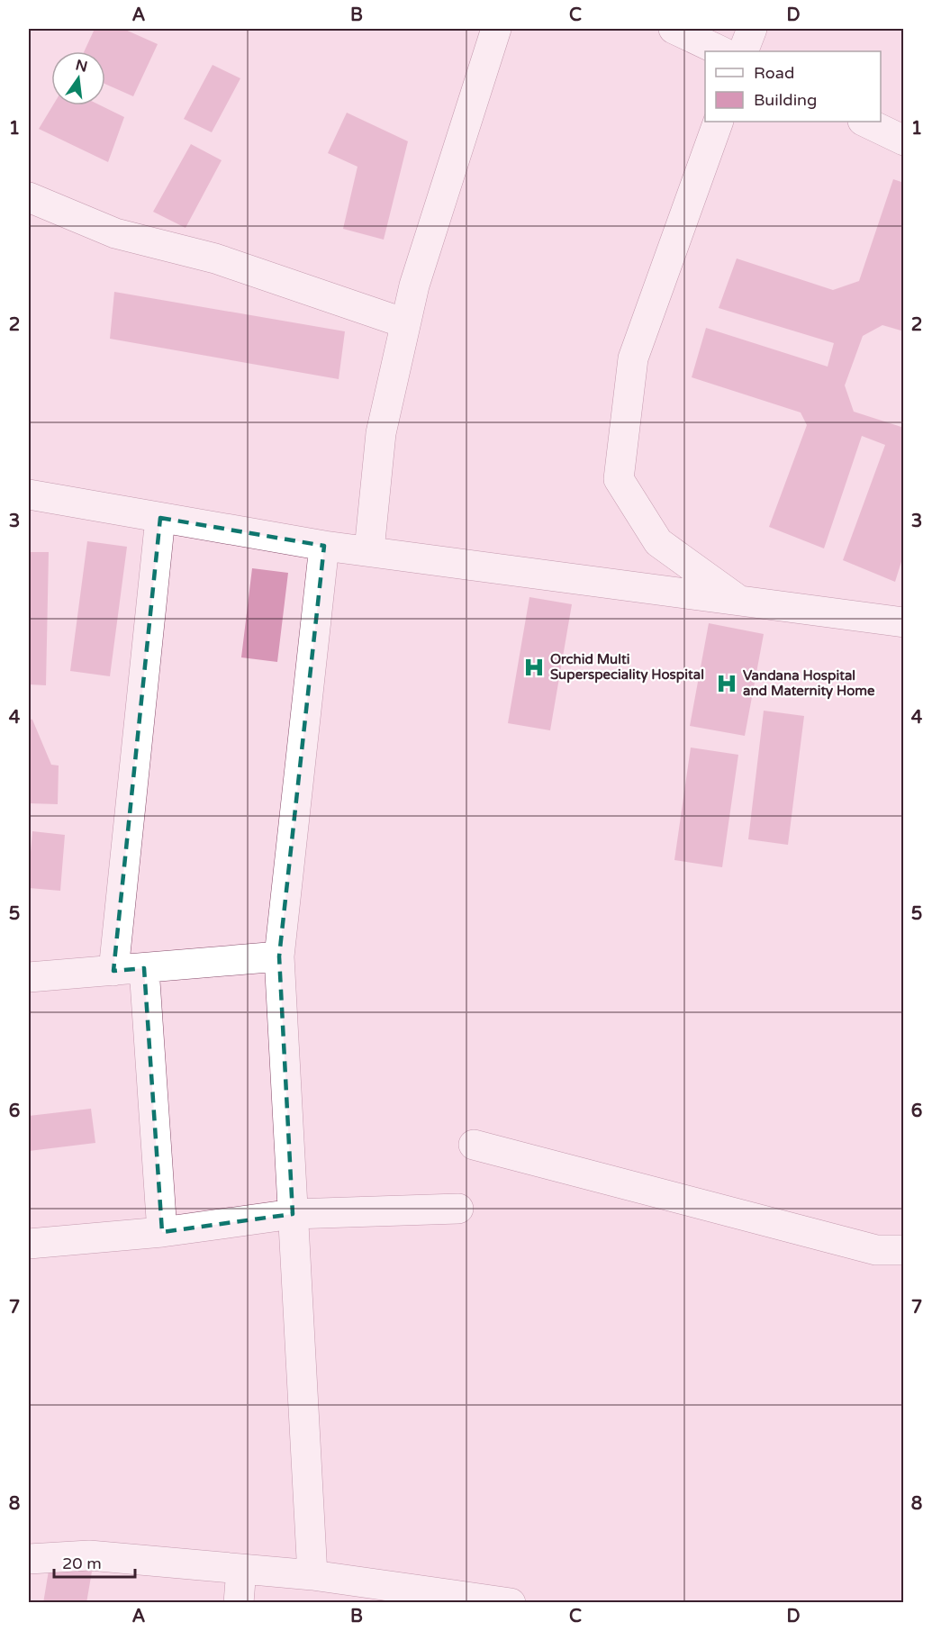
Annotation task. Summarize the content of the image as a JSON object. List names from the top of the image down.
{
  "places": {
    "hospital": ["Orchid Multi Superspeciality Hospital", "Vandana Hospital and Maternity Home"]
  },
  "legend": ["Road", "Building"],
  "scale_bar": "20 m",
  "north": "top",
  "grid": {
    "columns": [
      "A",
      "B",
      "C",
      "D"
    ],
    "rows": [
      "1",
      "2",
      "3",
      "4",
      "5",
      "6",
      "7",
      "8"
    ]
  }
}
